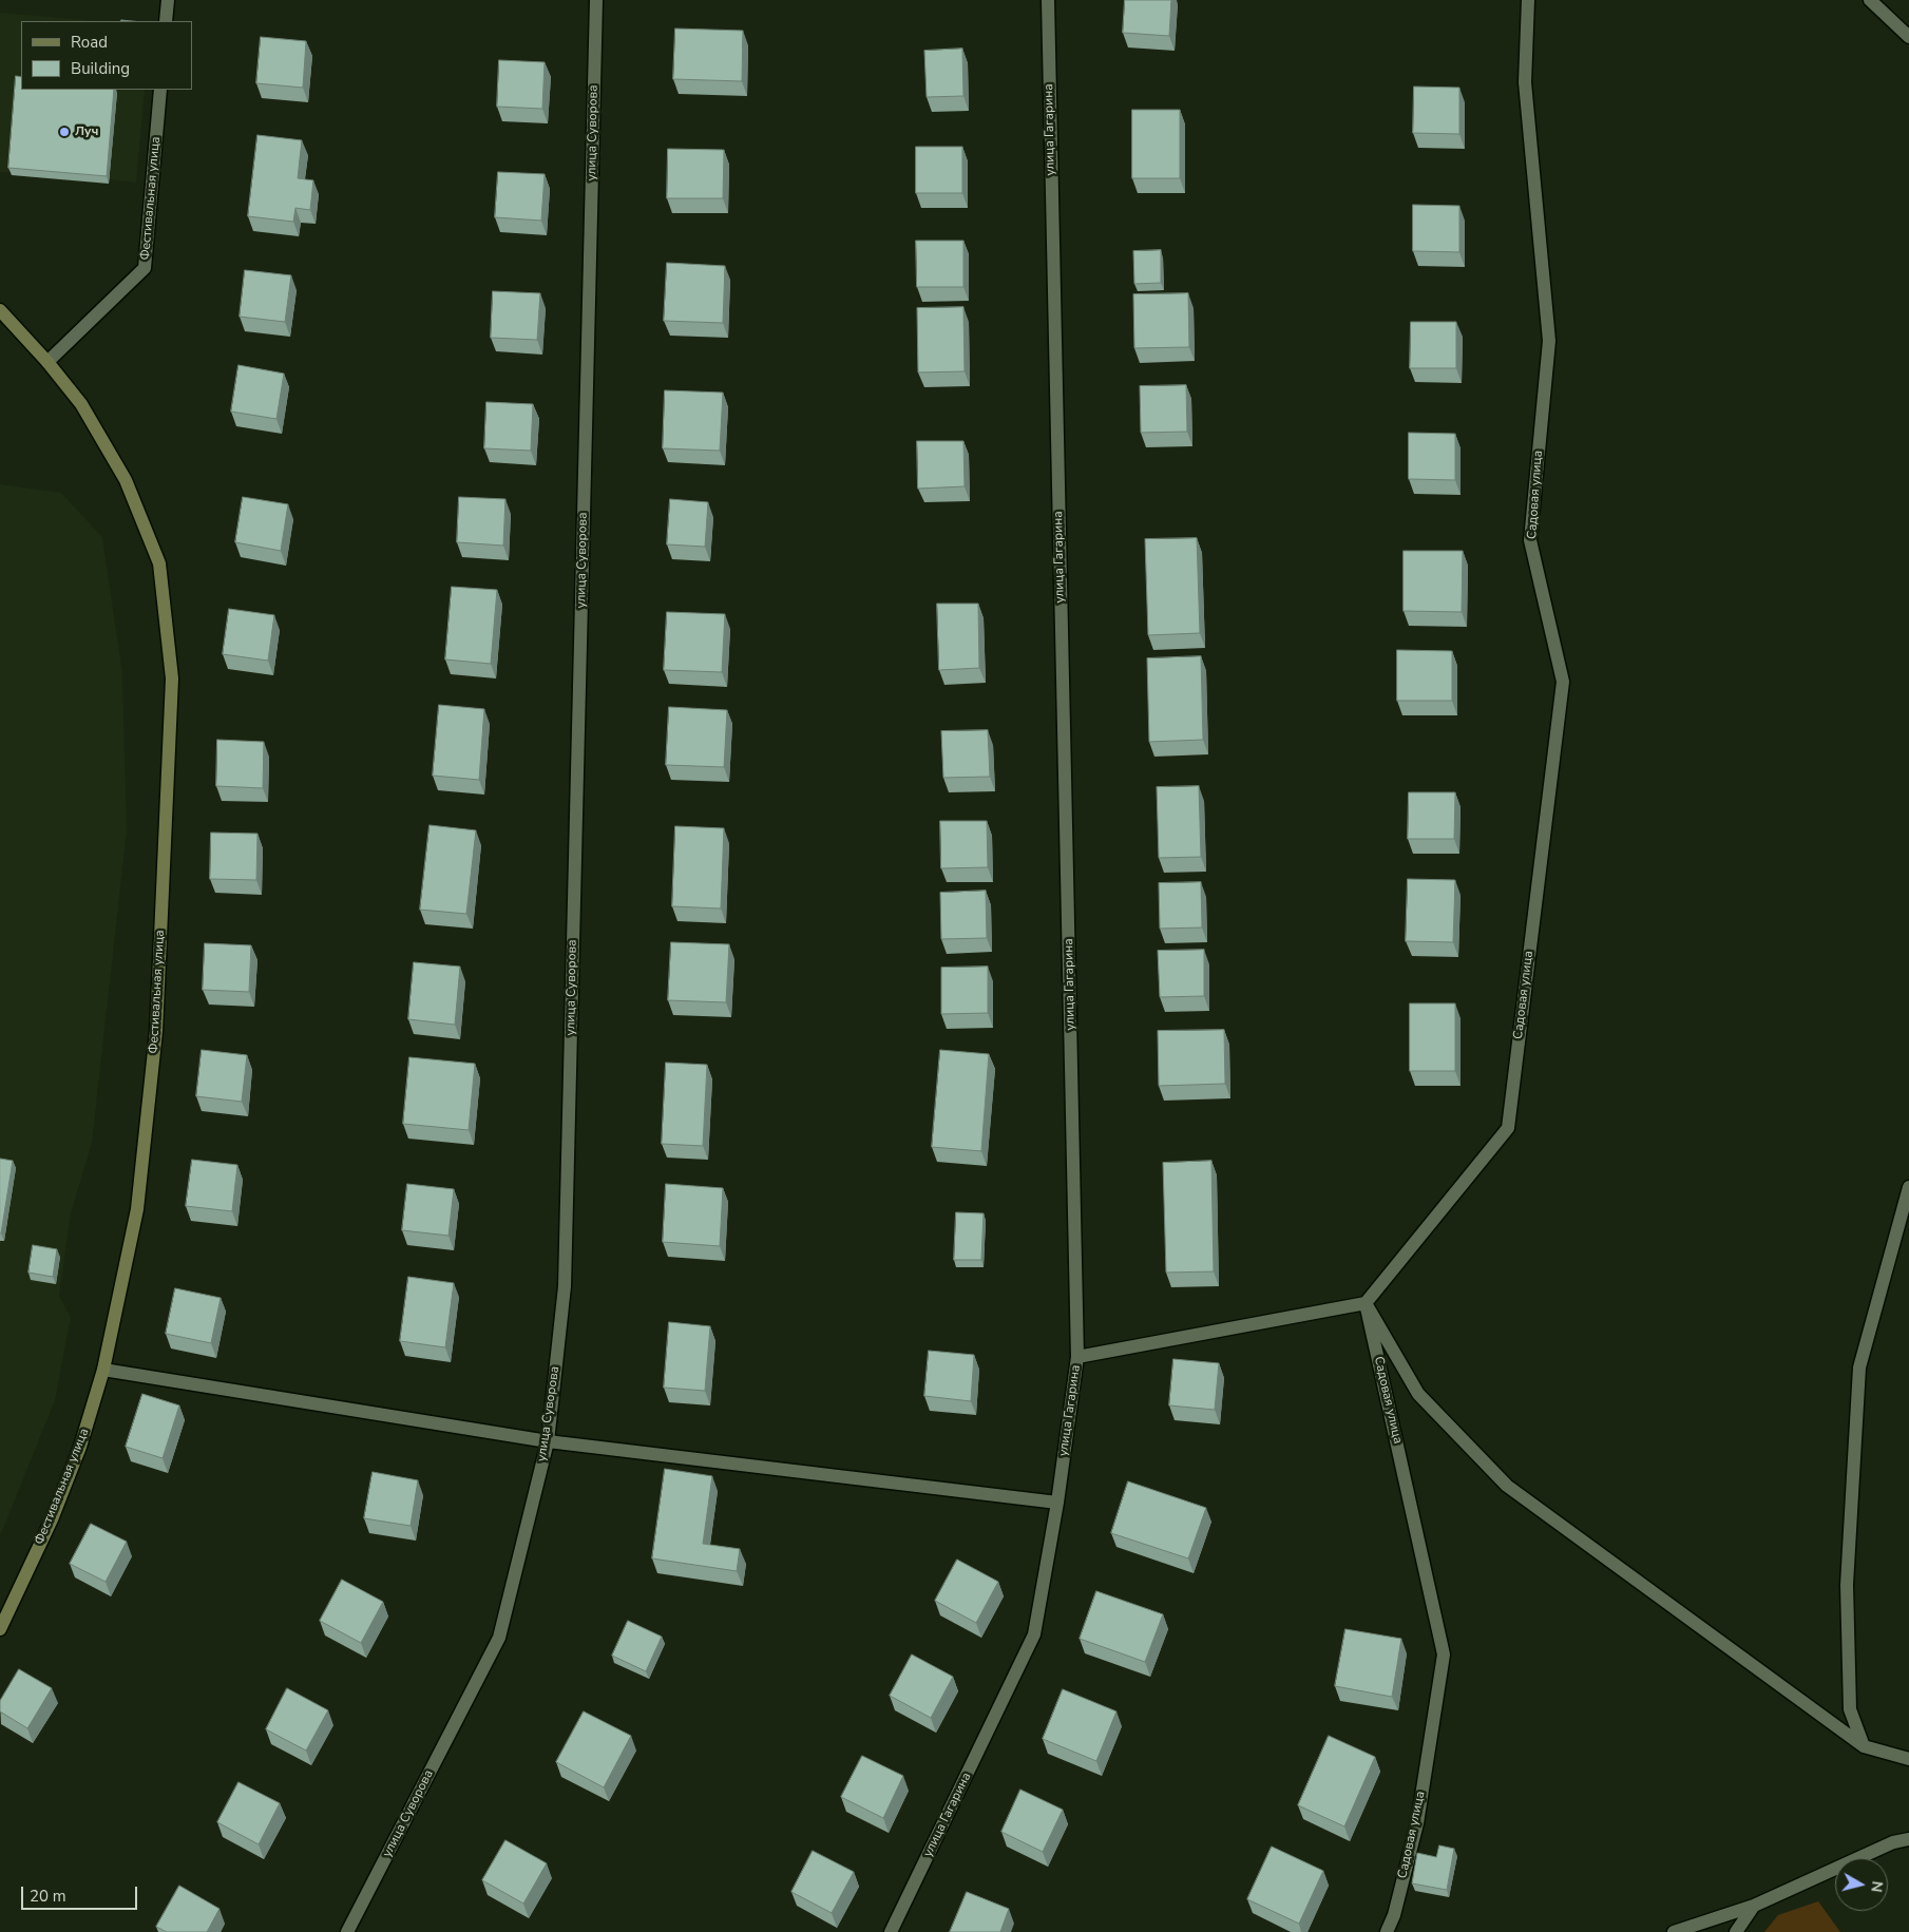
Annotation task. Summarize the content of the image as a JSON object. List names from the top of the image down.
{
  "streets": {
    "main road": ["Фестивальная улица"],
    "street": ["улица Гагарина", "улица Суворова", "Садовая улица"]
  },
  "places": ["Луч"],
  "legend": ["Road", "Building"],
  "scale_bar": "20 m",
  "north": "right"
}
